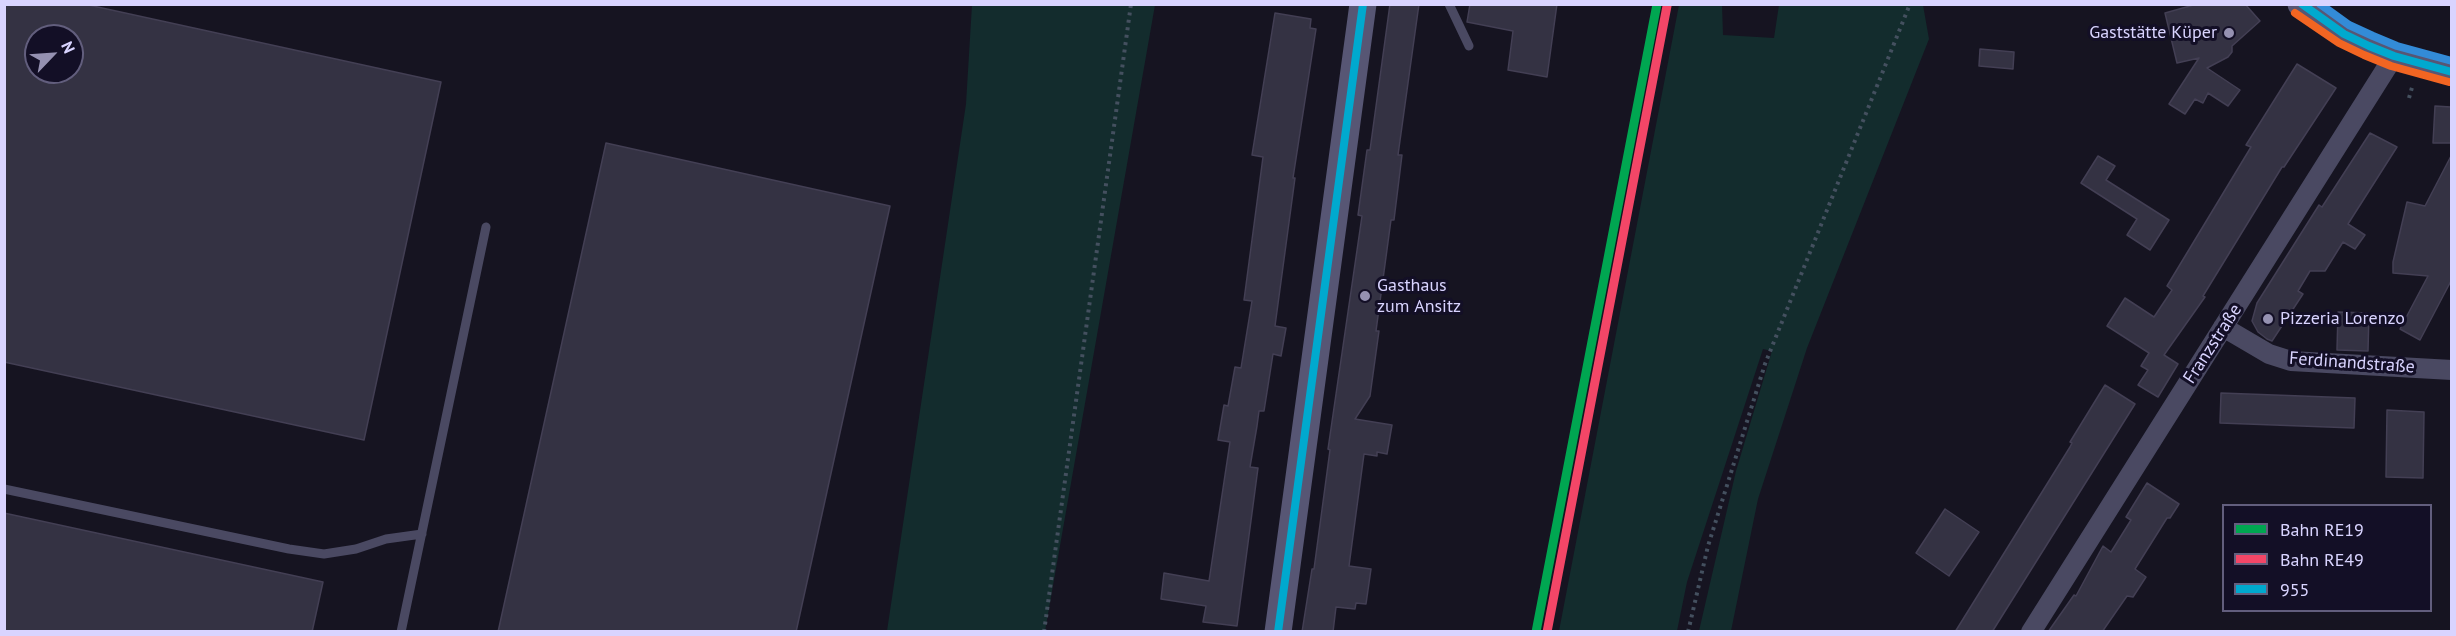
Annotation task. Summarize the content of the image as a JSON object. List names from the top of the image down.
{
  "streets": {
    "street": ["Franzstraße", "Ferdinandstraße"]
  },
  "crossings": [
    ["Franzstraße", "Ferdinandstraße"]
  ],
  "places": ["Gaststätte Küper", "Gasthaus zum Ansitz", "Pizzeria Lorenzo"],
  "lines": ["rail line RE19", "transit line 955", "rail line RE49"],
  "legend": ["Bahn RE19", "Bahn RE49", "955"],
  "north": "top right"
}
